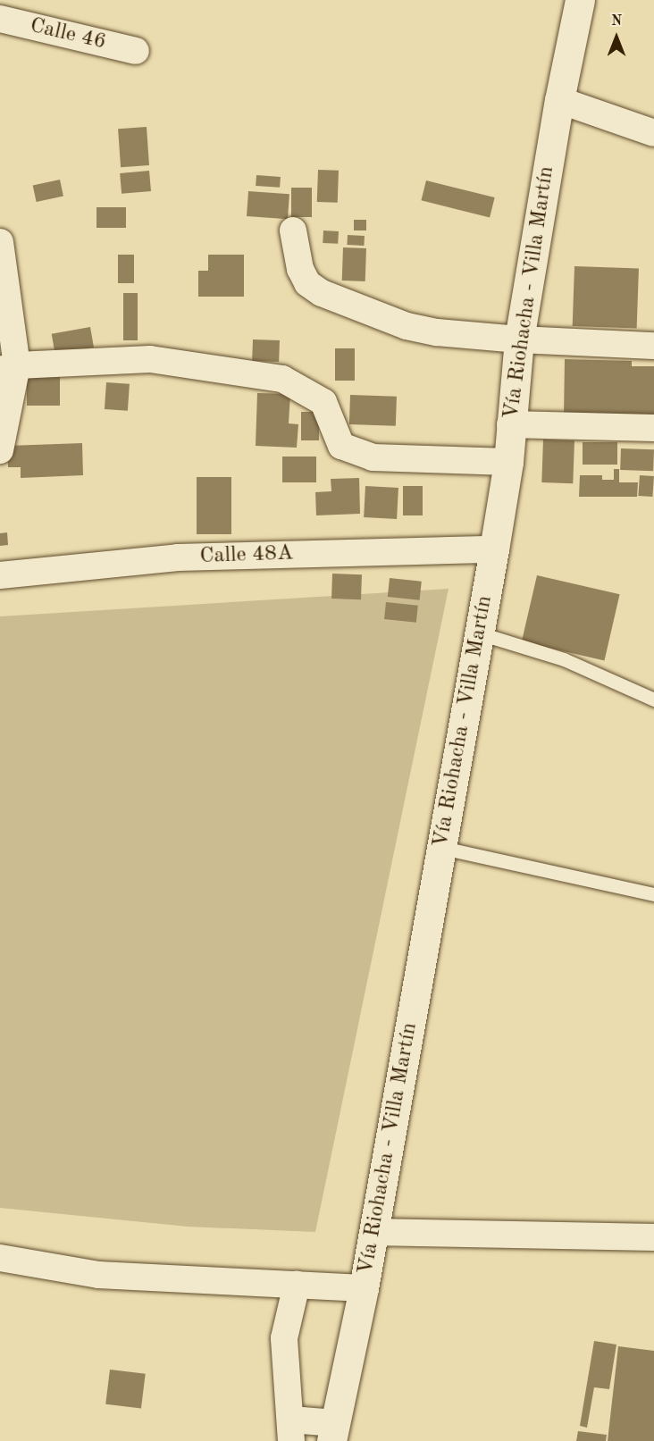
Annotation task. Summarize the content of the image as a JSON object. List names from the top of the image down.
{
  "streets": {
    "main road": ["Vía Riohacha - Villa Martín"],
    "street": ["Calle 46", "Calle 48A"]
  },
  "crossings": [
    ["Vía Riohacha - Villa Martín", "Calle 48A"]
  ],
  "north": "top"
}
